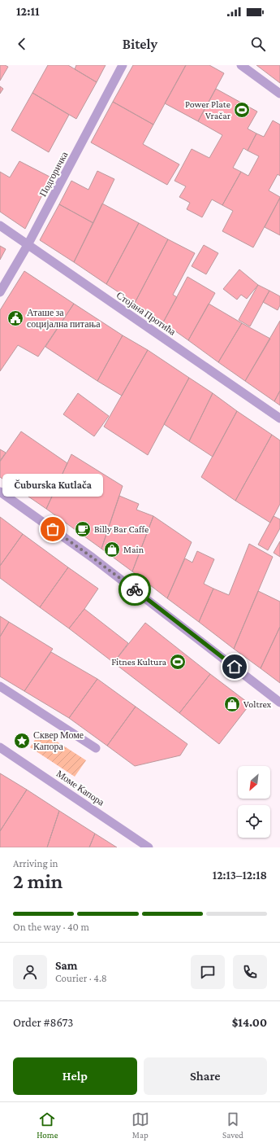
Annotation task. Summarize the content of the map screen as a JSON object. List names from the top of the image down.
{
  "streets": {
    "street": ["Подгоричка", "Стојана Протића", "Моме Капора"]
  },
  "crossings": [
    ["Подгоричка", "Стојана Протића"]
  ],
  "places": {
    "sports": ["Power Plate Vračar", "Fitnes Kultura"],
    "public building": ["Аташе за социјална питања"],
    "other": ["Čuburska Kutlača"],
    "cafe": ["Billy Bar Caffe"],
    "shop": ["Main", "Voltrex"],
    "place": ["Сквер Моме Капора"]
  },
  "north": "bottom left",
  "page": {
    "status": "12:11",
    "header": "Bitely",
    "bubble": "Čuburska Kutlača",
    "heading": ["2 min", "Arriving in", "12:13–12:18"],
    "panel": [
      "Sam",
      "Courier · 4.8",
      "Order #8673",
      "$14.00"
    ],
    "bar": "On the way · 40 m",
    "buttons": ["Help", "Share"],
    "tabs": ["Home", "Map", "Saved"]
  }
}
